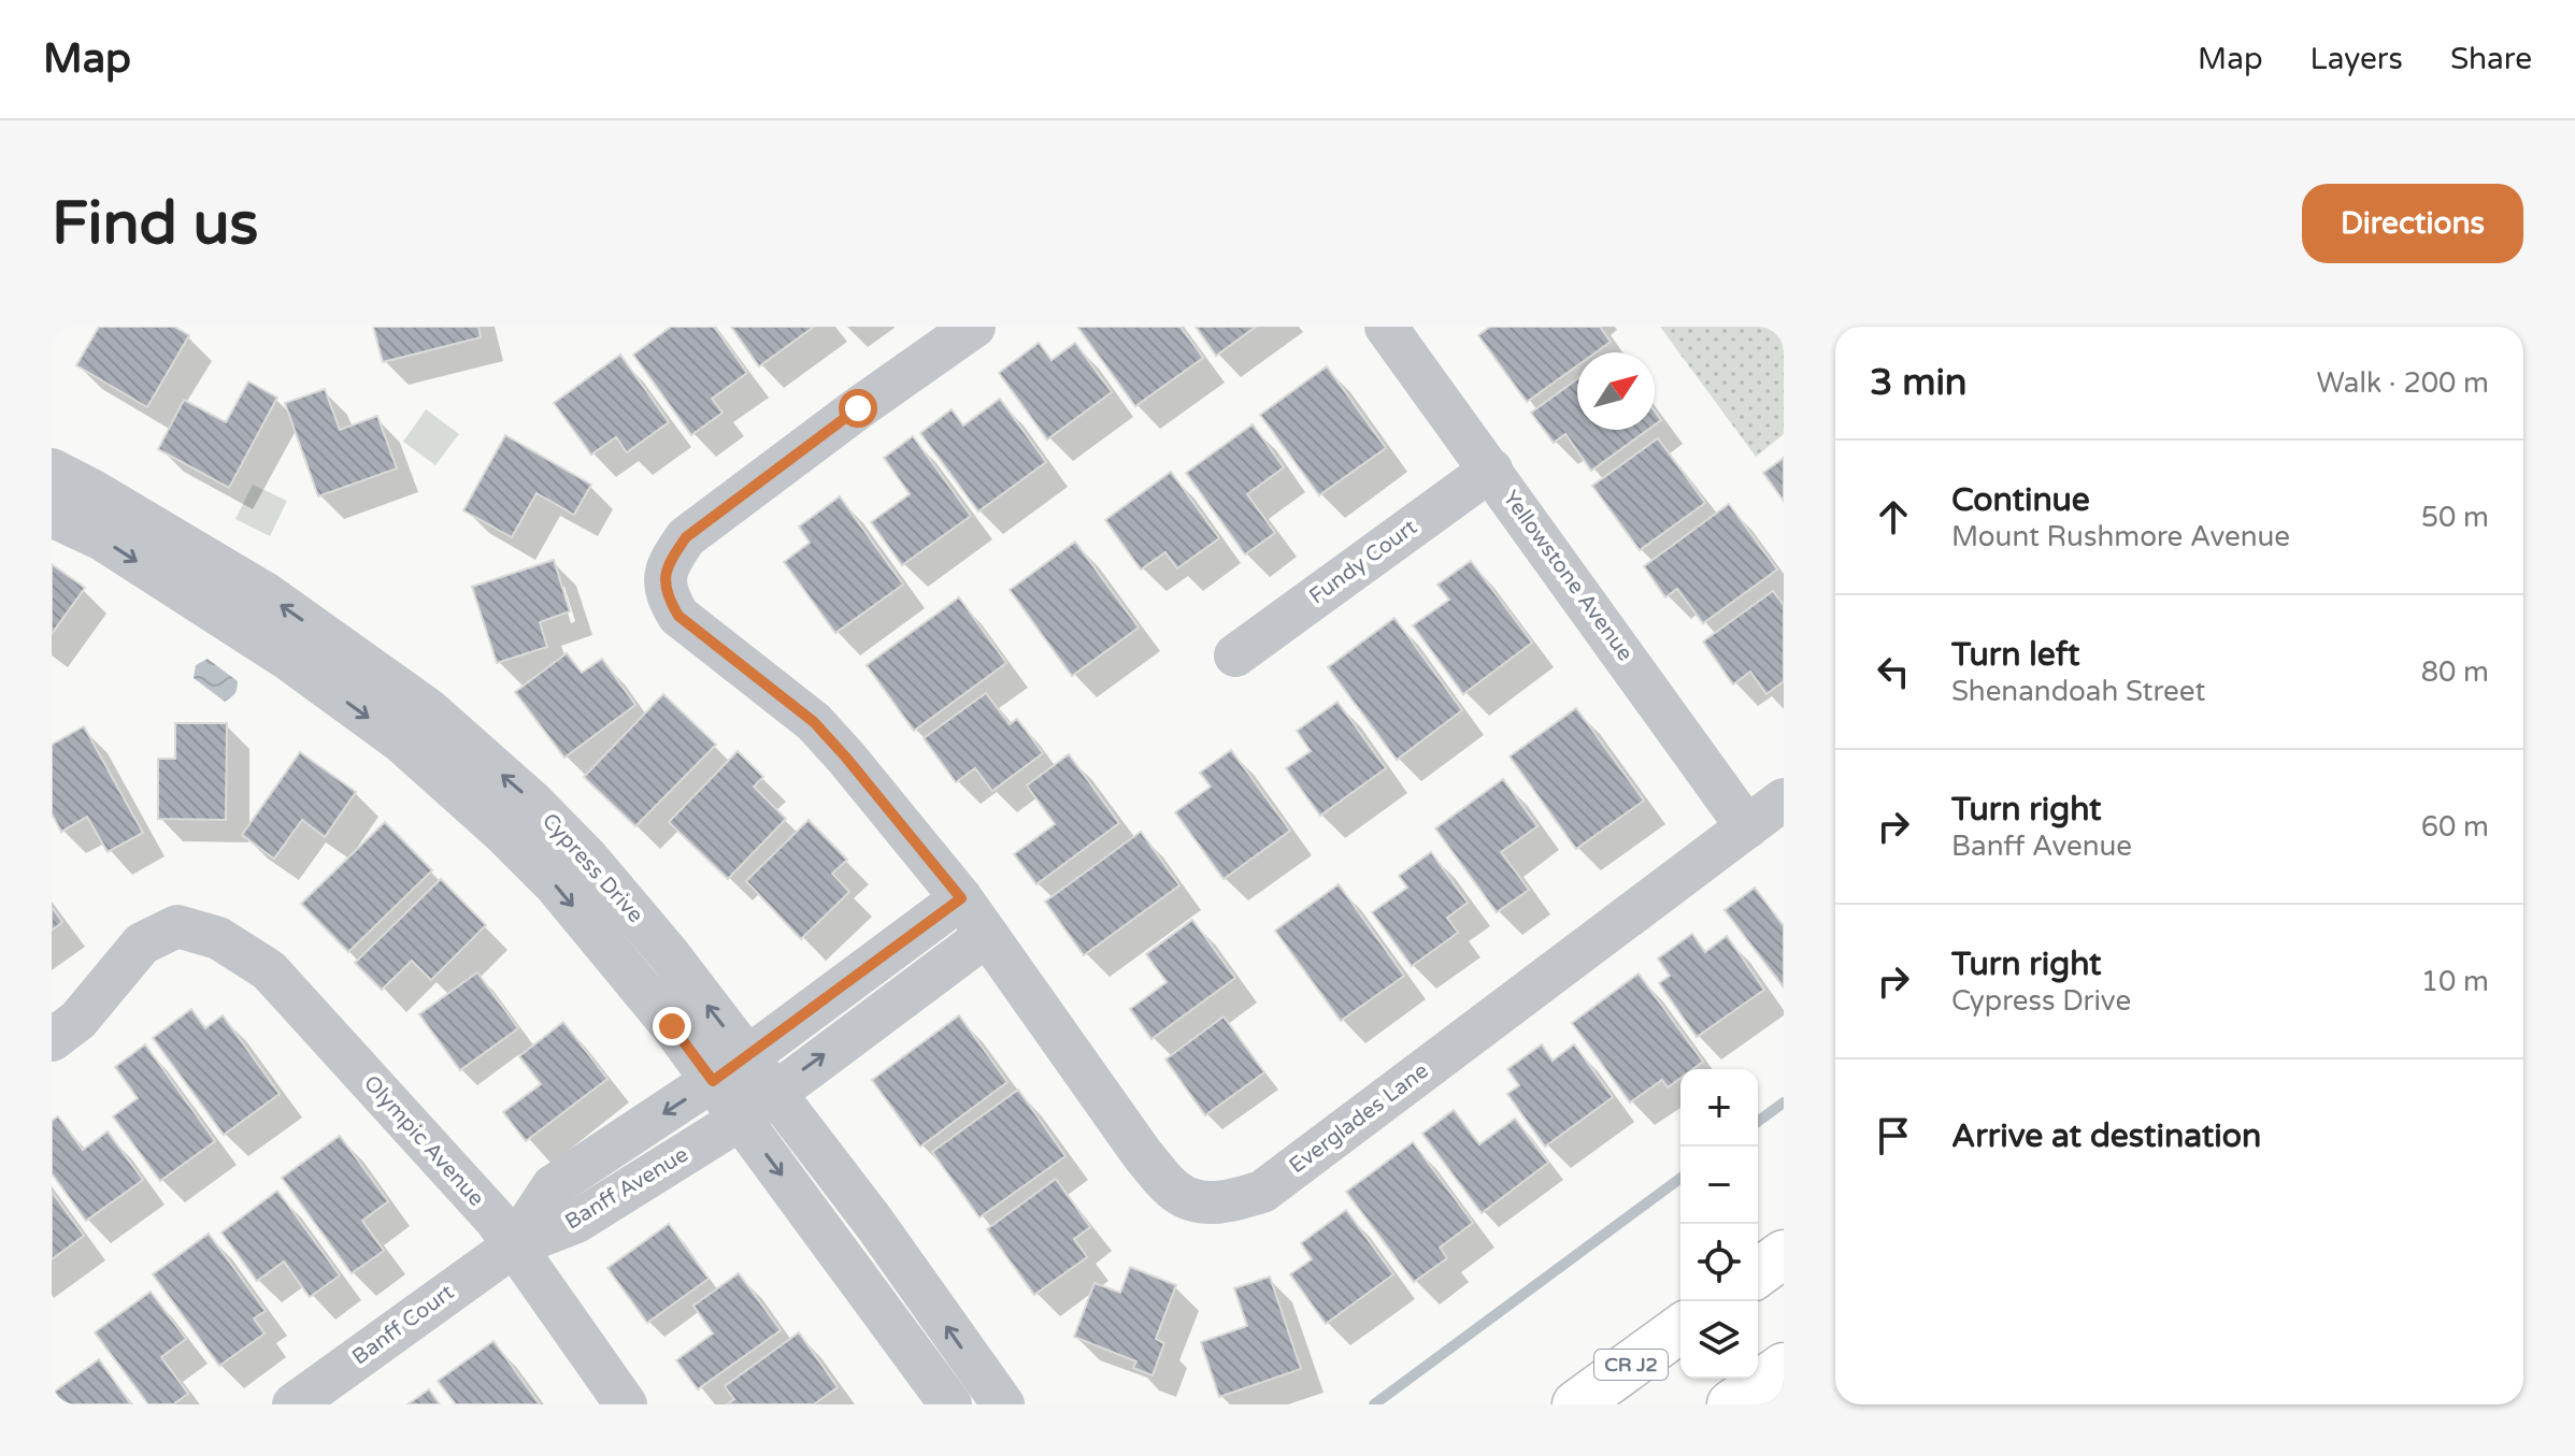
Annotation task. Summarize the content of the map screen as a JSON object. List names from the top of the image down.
{
  "streets": {
    "main road": ["CR J2"],
    "street": [
      "Fundy Court",
      "Yellowstone Avenue",
      "Cypress Drive",
      "Everglades Lane",
      "Olympic Avenue",
      "Banff Avenue",
      "Banff Court"
    ]
  },
  "crossings": [
    ["Fundy Court", "Yellowstone Avenue"],
    ["Yellowstone Avenue", "Everglades Lane"],
    ["Cypress Drive", "Banff Avenue"],
    ["Everglades Lane", "Banff Avenue"],
    ["Olympic Avenue", "Banff Avenue"],
    ["Olympic Avenue", "Banff Court"],
    ["Banff Avenue", "Banff Court"]
  ],
  "north": "top right",
  "page": {
    "header": "Map",
    "nav": ["Map", "Layers", "Share"],
    "buttons": "Directions",
    "title": "Find us",
    "heading": ["3 min", "Walk · 200 m"],
    "list": [
      ["Continue", "Mount Rushmore Avenue", "50 m"],
      ["Turn left", "Shenandoah Street", "80 m"],
      ["Turn right", "Banff Avenue", "60 m"],
      ["Turn right", "Cypress Drive", "10 m"],
      "Arrive at destination"
    ],
    "map_buttons": ["+", "−"]
  }
}
